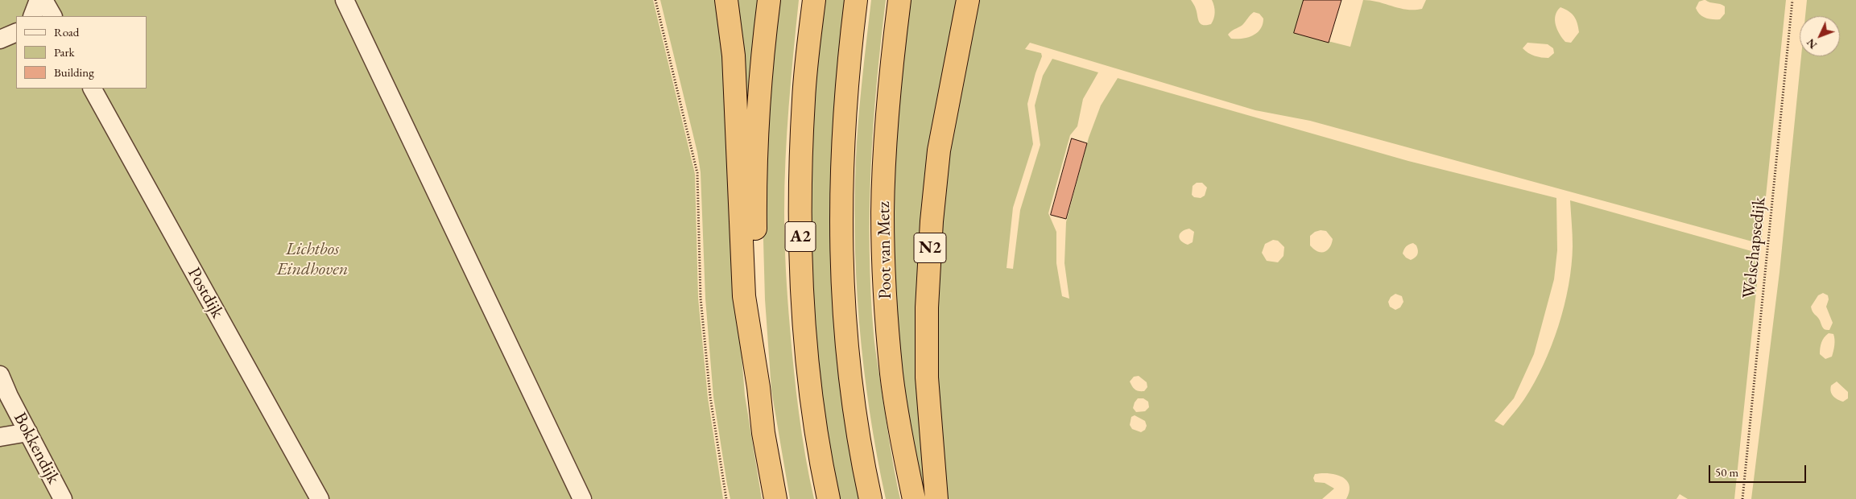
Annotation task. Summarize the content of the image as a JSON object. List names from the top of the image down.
{
  "streets": {
    "highway": ["A2", "N2", "Poot van Metz"],
    "street": ["Postdijk", "Bokkendijk"],
    "path": ["Welschapsedijk"]
  },
  "parks": ["Lichtbos Eindhoven"],
  "legend": ["Road", "Park", "Building"],
  "scale_bar": "50 m",
  "north": "bottom left"
}
